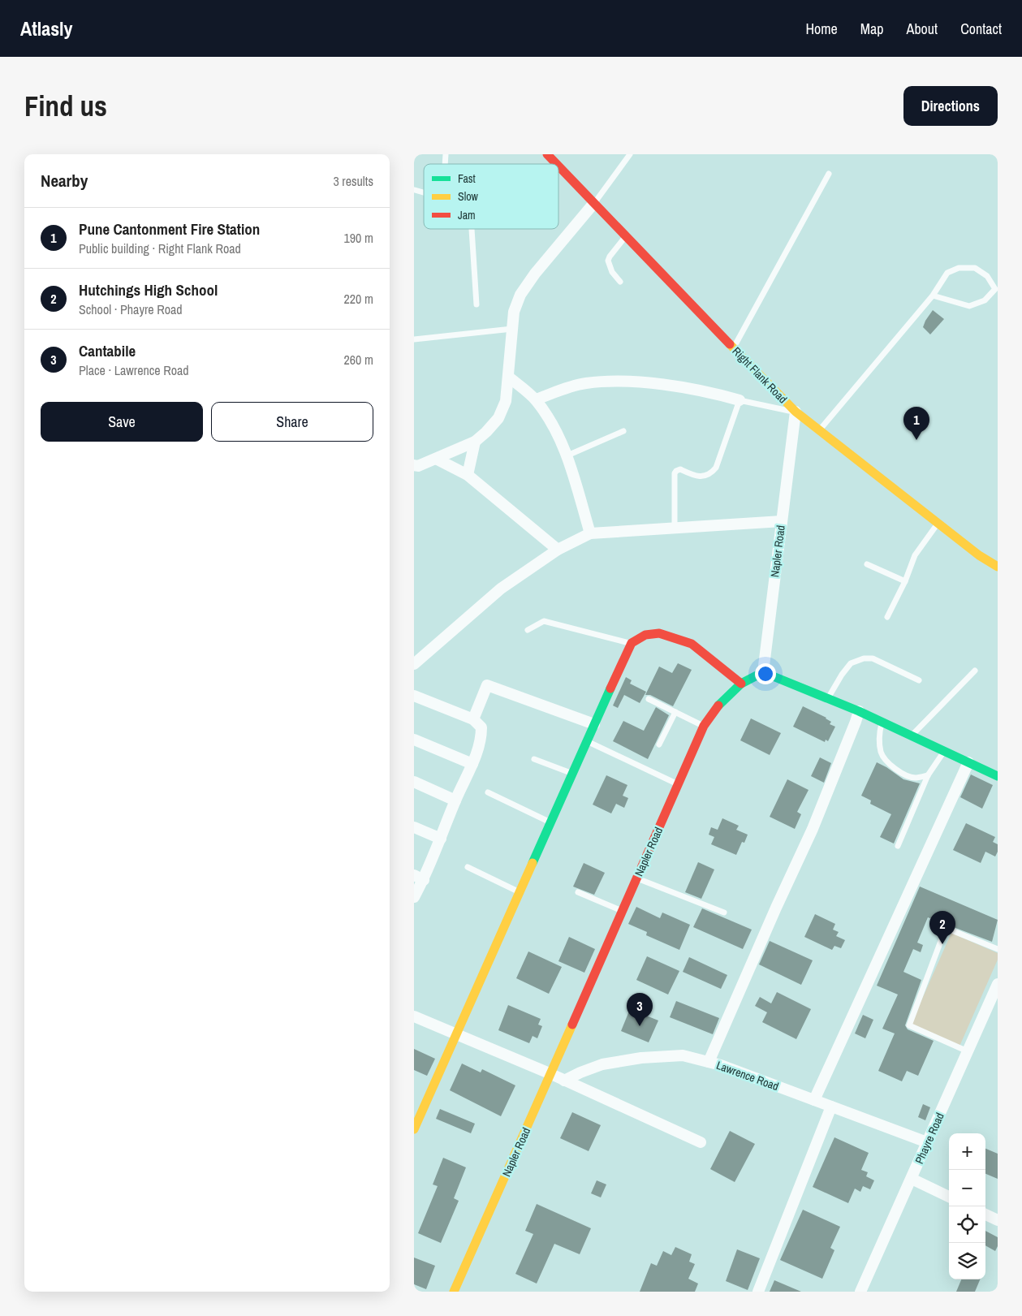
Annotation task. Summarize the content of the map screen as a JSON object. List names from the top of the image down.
{
  "streets": {
    "street": [
      "Right Flank Road",
      "Napler Road",
      "Lawrence Road",
      "Phayre Road"
    ]
  },
  "crossings": [
    ["Right Flank Road", "Napler Road"],
    ["Lawrence Road", "Phayre Road"]
  ],
  "legend": ["Fast", "Slow", "Jam"],
  "page": {
    "header": "Atlasly",
    "nav": [
      "Home",
      "Map",
      "About",
      "Contact"
    ],
    "buttons": [
      "Directions",
      ["Save", "Share"]
    ],
    "title": "Find us",
    "heading": ["Nearby", "3 results"],
    "list": [
      {
        "mark": "1",
        "name": "Pune Cantonment Fire Station",
        "note": "Public building · Right Flank Road",
        "value": "190 m"
      },
      {
        "mark": "2",
        "name": "Hutchings High School",
        "note": "School · Phayre Road",
        "value": "220 m"
      },
      {
        "mark": "3",
        "name": "Cantabile",
        "note": "Place · Lawrence Road",
        "value": "260 m"
      }
    ],
    "pins": ["1", "2", "3"],
    "map_buttons": ["+", "−"]
  }
}
